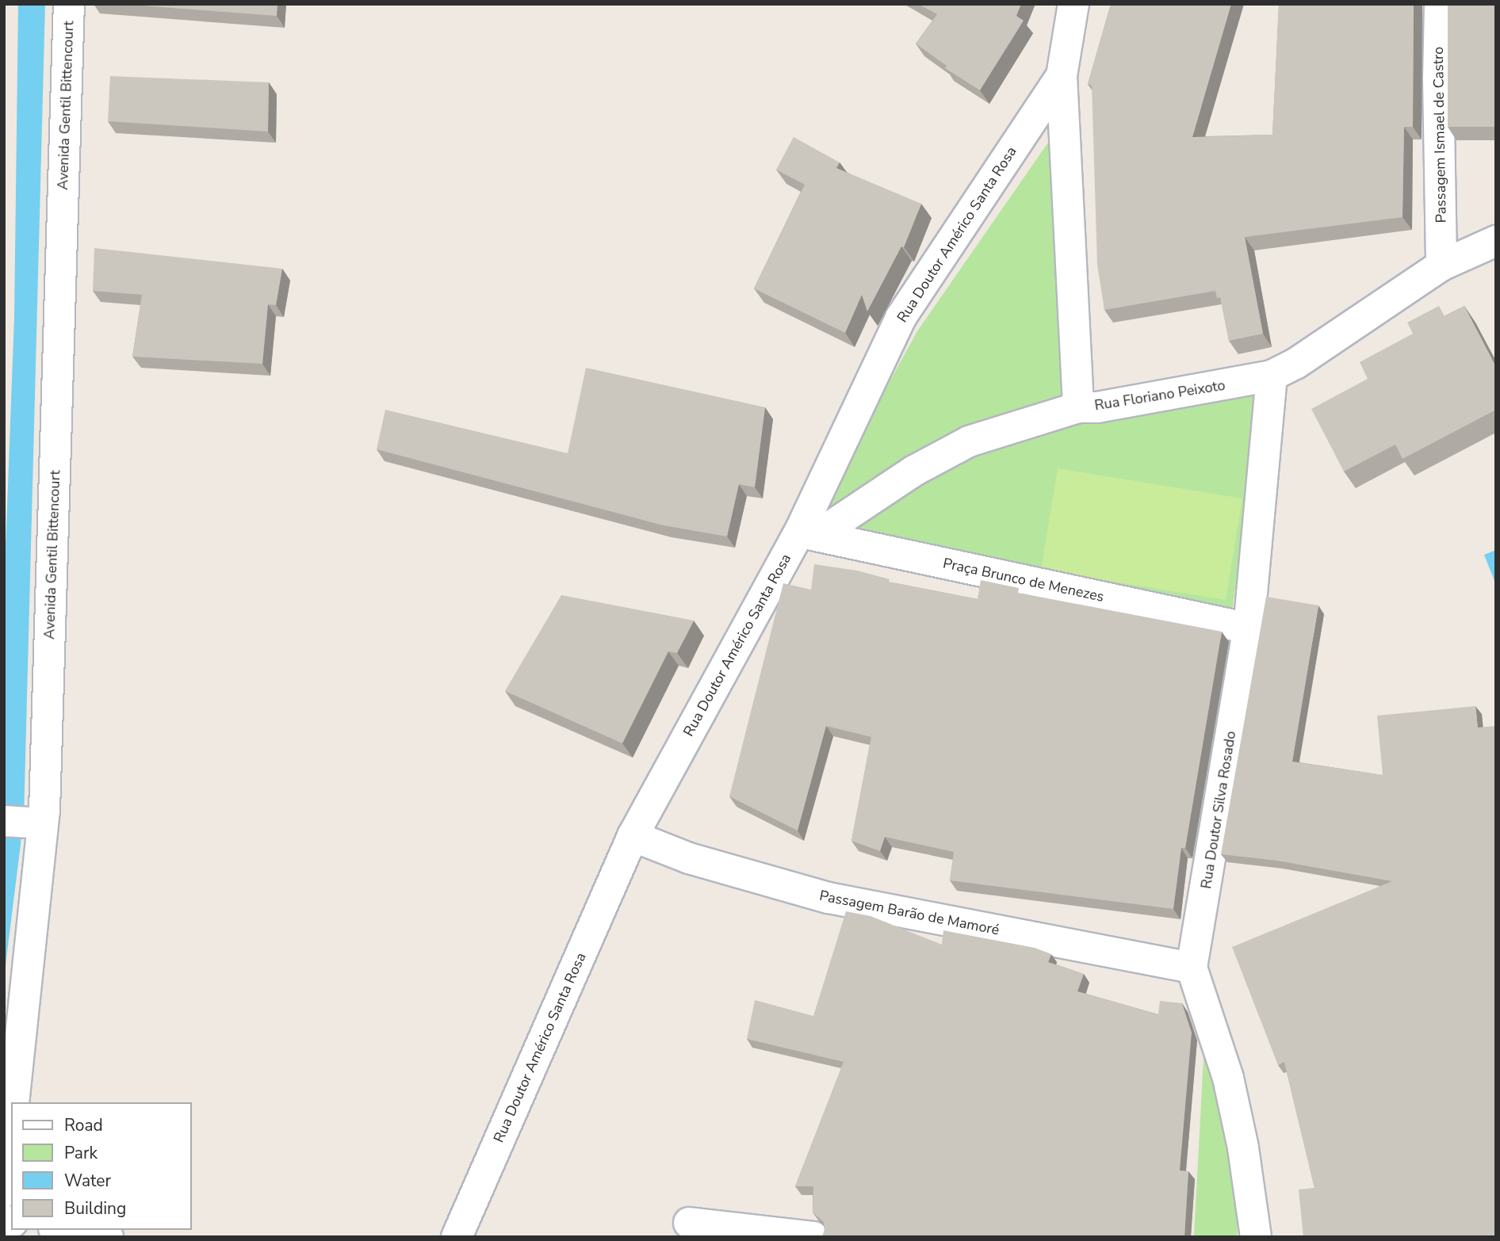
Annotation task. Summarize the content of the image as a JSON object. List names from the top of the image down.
{
  "streets": {
    "street": [
      "Avenida Gentil Bittencourt",
      "Passagem Ismael de Castro",
      "Rua Doutor Américo Santa Rosa",
      "Rua Floriano Peixoto",
      "Praça Brunco de Menezes",
      "Rua Doutor Silva Rosado",
      "Passagem Barão de Mamoré"
    ]
  },
  "crossings": [
    ["Passagem Ismael de Castro", "Rua Floriano Peixoto"],
    ["Rua Doutor Américo Santa Rosa", "Rua Floriano Peixoto"],
    ["Rua Doutor Américo Santa Rosa", "Praça Brunco de Menezes"],
    ["Rua Doutor Américo Santa Rosa", "Passagem Barão de Mamoré"],
    ["Rua Floriano Peixoto", "Praça Brunco de Menezes"],
    ["Rua Floriano Peixoto", "Rua Doutor Silva Rosado"],
    ["Praça Brunco de Menezes", "Rua Doutor Silva Rosado"],
    ["Rua Doutor Silva Rosado", "Passagem Barão de Mamoré"]
  ],
  "legend": [
    "Road",
    "Park",
    "Water",
    "Building"
  ]
}
